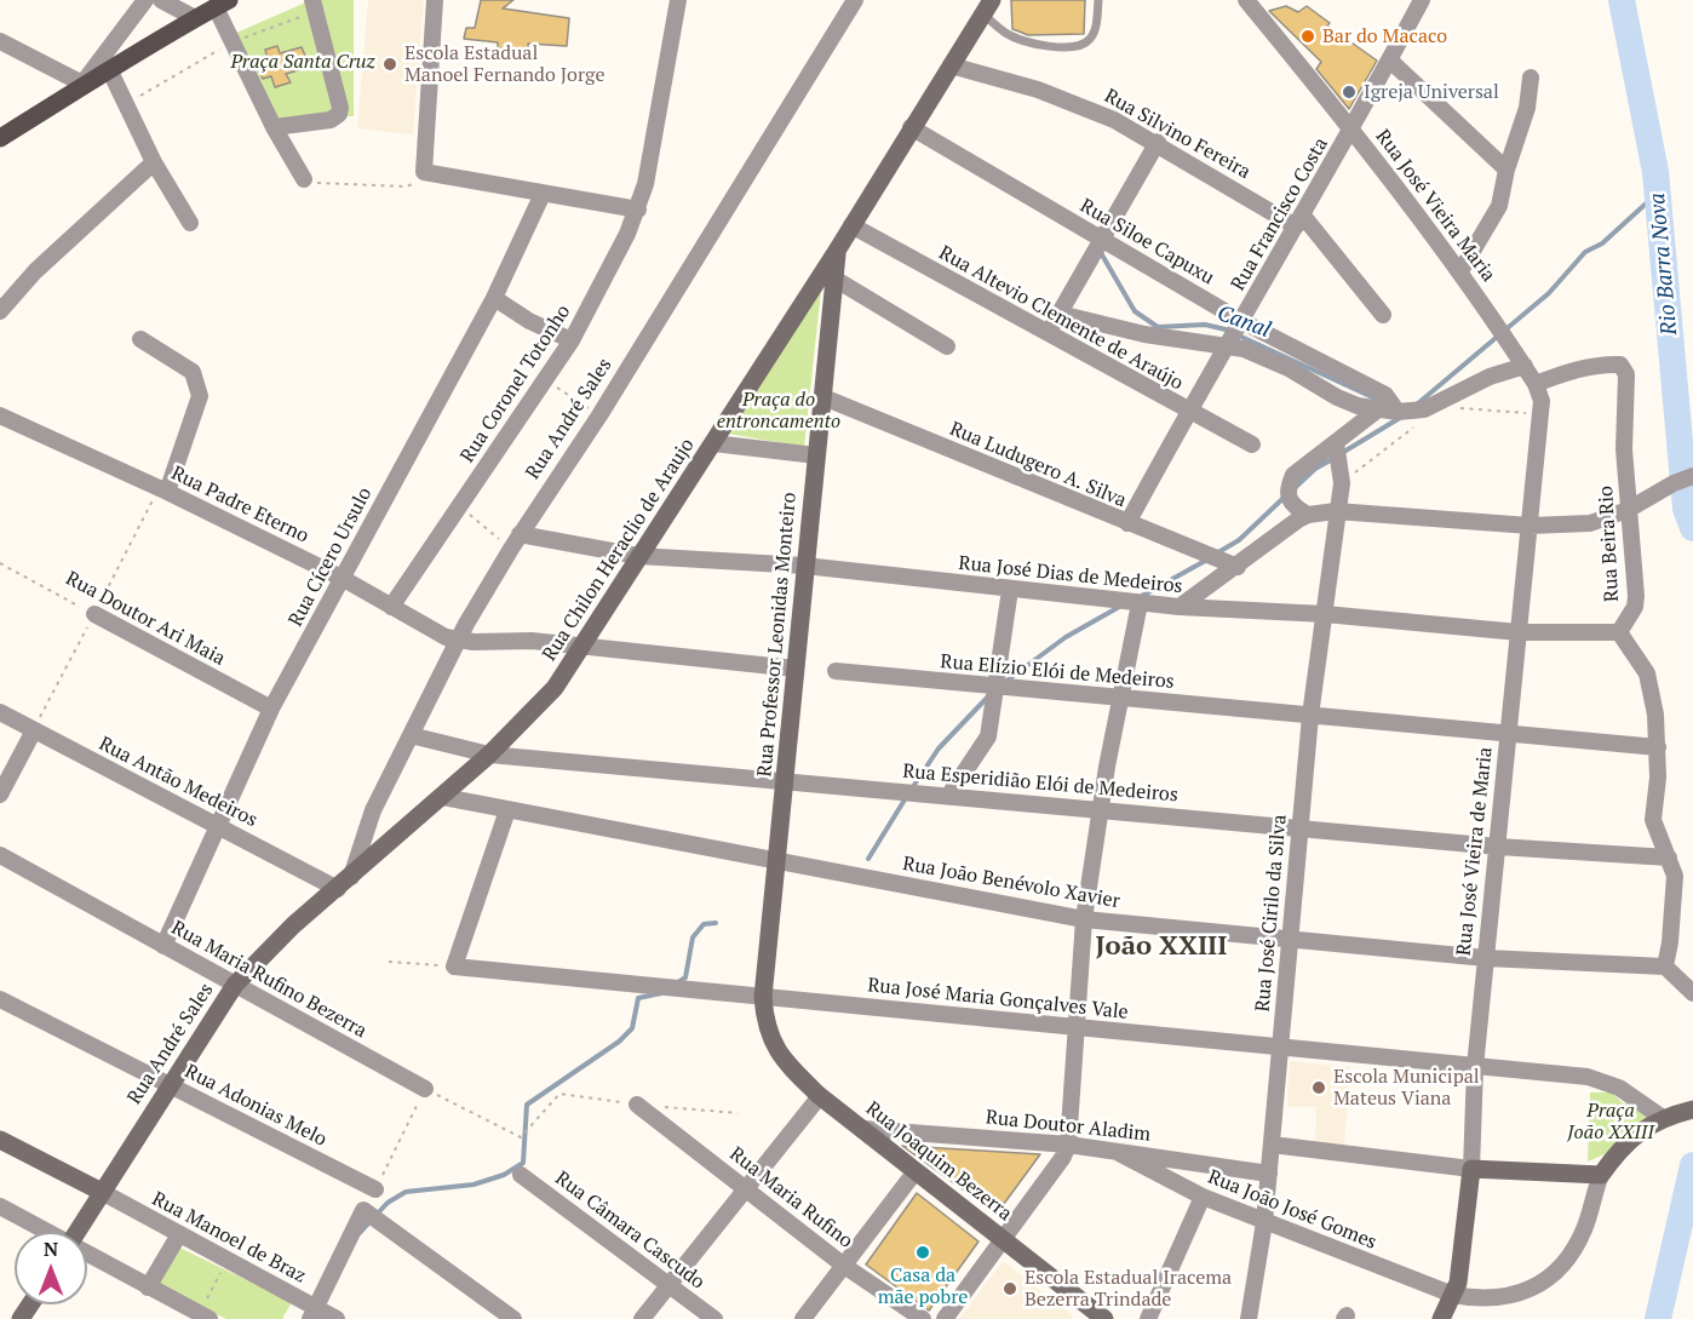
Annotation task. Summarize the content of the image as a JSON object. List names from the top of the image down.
{
  "streets": {
    "main road": [
      "Rua André Sales",
      "Rua Chilon Heraclio de Araujo",
      "Rua Professor Leonidas Monteiro",
      "Rua José Vieira de Maria",
      "Rua Joaquim Bezerra"
    ],
    "street": [
      "Rua Silvino Fereira",
      "Rua José Vieira Maria",
      "Rua Francisco Costa",
      "Rua Siloe Capuxu",
      "Rua Altevio Clemente de Araújo",
      "Rua Coronel Totonho",
      "Rua Ludugero A. Silva",
      "Rua Padre Eterno",
      "Rua Beira Rio",
      "Rua Cícero Ursulo",
      "Rua José Dias de Medeiros",
      "Rua Doutor Ari Maia",
      "Rua Elízio Elói de Medeiros",
      "Rua Antão Medeiros",
      "Rua Esperidião Elói de Medeiros",
      "Rua João Benévolo Xavier",
      "Rua José Cirilo da Silva",
      "Rua Maria Rufino Bezerra",
      "Rua José Maria Gonçalves Vale",
      "Rua Adonias Melo",
      "Rua Doutor Aladim",
      "Rua Maria Rufino",
      "Rua João José Gomes",
      "Rua Câmara Cascudo",
      "Rua Manoel de Braz"
    ]
  },
  "crossings": [
    ["Rua Silvino Fereira", "Rua Francisco Costa"],
    ["Rua Silvino Fereira", "Rua Chilon Heraclio de Araujo"],
    ["Rua José Vieira Maria", "Rua Francisco Costa"],
    ["Rua José Vieira Maria", "Rua Beira Rio"],
    ["Rua José Vieira Maria", "Rua José Vieira de Maria"],
    ["Rua Francisco Costa", "Rua Siloe Capuxu"],
    ["Rua Francisco Costa", "Rua Altevio Clemente de Araújo"],
    ["Rua Francisco Costa", "Rua Ludugero A. Silva"],
    ["Rua Siloe Capuxu", "Rua Chilon Heraclio de Araujo"],
    ["Rua Altevio Clemente de Araújo", "Rua Chilon Heraclio de Araujo"],
    ["Rua Coronel Totonho", "Rua Padre Eterno"],
    ["Rua André Sales", "Rua Padre Eterno"],
    ["Rua André Sales", "Rua Chilon Heraclio de Araujo"],
    ["Rua André Sales", "Rua José Dias de Medeiros"],
    ["Rua André Sales", "Rua Antão Medeiros"],
    ["Rua André Sales", "Rua Esperidião Elói de Medeiros"],
    ["Rua André Sales", "Rua Maria Rufino Bezerra"],
    ["Rua André Sales", "Rua Adonias Melo"],
    ["Rua André Sales", "Rua Manoel de Braz"],
    ["Rua Ludugero A. Silva", "Rua Professor Leonidas Monteiro"],
    ["Rua Padre Eterno", "Rua Cícero Ursulo"],
    ["Rua Beira Rio", "Rua José Dias de Medeiros"],
    ["Rua Chilon Heraclio de Araujo", "Rua José Dias de Medeiros"],
    ["Rua Chilon Heraclio de Araujo", "Rua Professor Leonidas Monteiro"],
    ["Rua Chilon Heraclio de Araujo", "Rua Antão Medeiros"],
    ["Rua Chilon Heraclio de Araujo", "Rua Esperidião Elói de Medeiros"],
    ["Rua Chilon Heraclio de Araujo", "Rua João Benévolo Xavier"],
    ["Rua Cícero Ursulo", "Rua Doutor Ari Maia"],
    ["Rua Cícero Ursulo", "Rua Antão Medeiros"],
    ["Rua Cícero Ursulo", "Rua Maria Rufino Bezerra"],
    ["Rua José Dias de Medeiros", "Rua Professor Leonidas Monteiro"],
    ["Rua José Dias de Medeiros", "Rua José Vieira de Maria"],
    ["Rua José Dias de Medeiros", "Rua José Cirilo da Silva"],
    ["Rua Professor Leonidas Monteiro", "Rua Esperidião Elói de Medeiros"],
    ["Rua Professor Leonidas Monteiro", "Rua João Benévolo Xavier"],
    ["Rua Professor Leonidas Monteiro", "Rua José Maria Gonçalves Vale"],
    ["Rua Professor Leonidas Monteiro", "Rua Joaquim Bezerra"],
    ["Rua Elízio Elói de Medeiros", "Rua José Vieira de Maria"],
    ["Rua Elízio Elói de Medeiros", "Rua José Cirilo da Silva"],
    ["Rua Esperidião Elói de Medeiros", "Rua José Vieira de Maria"],
    ["Rua Esperidião Elói de Medeiros", "Rua José Cirilo da Silva"],
    ["Rua José Vieira de Maria", "Rua João Benévolo Xavier"],
    ["Rua José Vieira de Maria", "Rua José Maria Gonçalves Vale"],
    ["Rua José Vieira de Maria", "Rua João José Gomes"],
    ["Rua João Benévolo Xavier", "Rua José Cirilo da Silva"],
    ["Rua José Cirilo da Silva", "Rua José Maria Gonçalves Vale"],
    ["Rua José Cirilo da Silva", "Rua Doutor Aladim"],
    ["Rua José Cirilo da Silva", "Rua João José Gomes"],
    ["Rua Doutor Aladim", "Rua Joaquim Bezerra"],
    ["Rua Doutor Aladim", "Rua João José Gomes"]
  ],
  "districts": ["João XXIII"],
  "water": ["Rio Barra Nova", "Canal"],
  "parks": ["Praça Santa Cruz", "Praça do entroncamento", "Praça João XXIII"],
  "places": [
    "Bar do Macaco",
    "Escola Estadual Manoel Fernando Jorge",
    "Igreja Universal",
    "Escola Municipal Mateus Viana",
    "Casa da mãe pobre",
    "Escola Estadual Iracema Bezerra Trindade"
  ],
  "north": "top"
}
